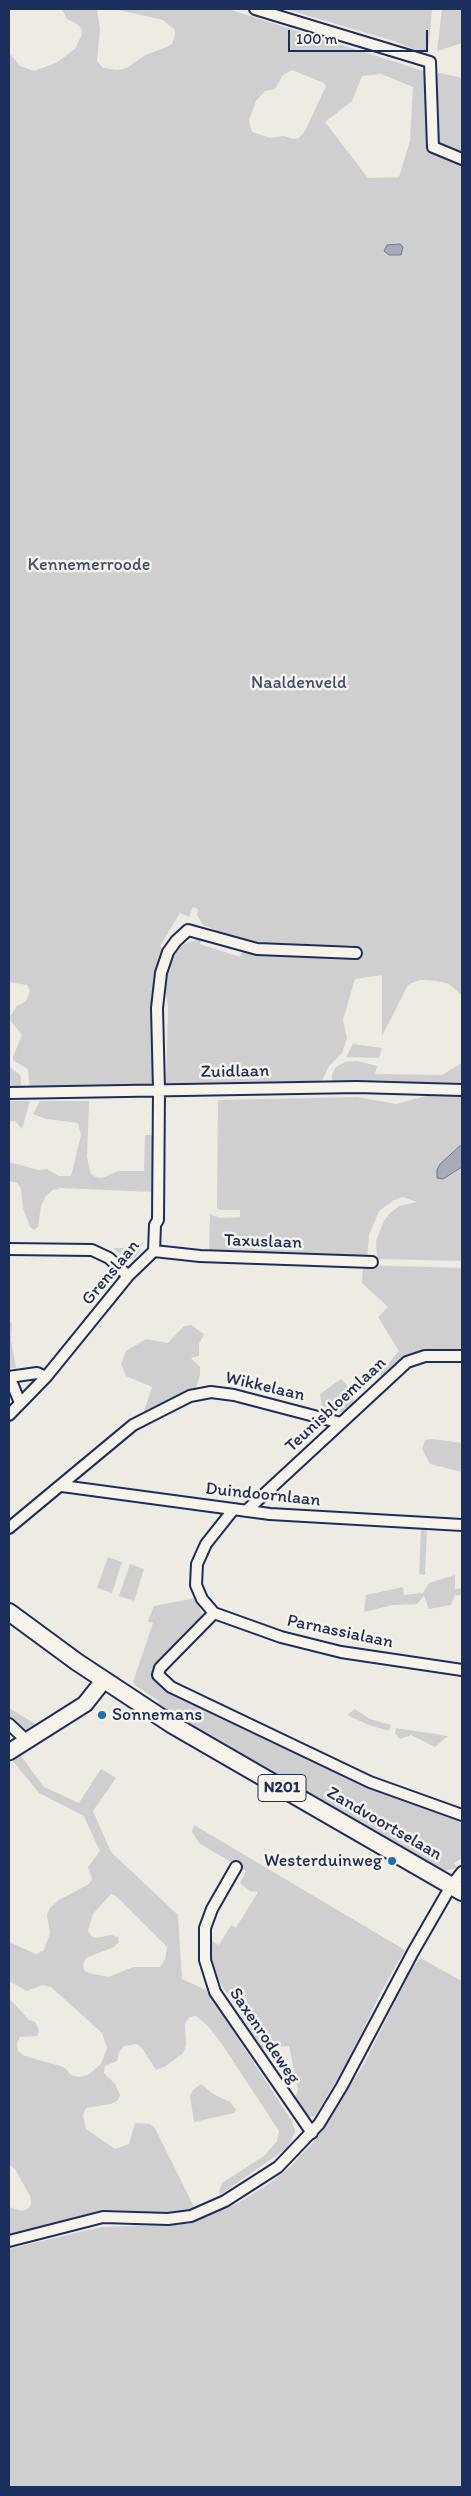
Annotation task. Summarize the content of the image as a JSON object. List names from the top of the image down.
{
  "streets": {
    "main road": ["N201", "Zandvoortselaan"],
    "street": [
      "Zuidlaan",
      "Taxuslaan",
      "Grenslaan",
      "Wikkelaan",
      "Teunisbloemlaan",
      "Duindoornlaan",
      "Parnassialaan",
      "Saxenrodeweg"
    ]
  },
  "crossings": [
    ["Zuidlaan", "Grenslaan"],
    ["Taxuslaan", "Grenslaan"],
    ["Wikkelaan", "Teunisbloemlaan"],
    ["Wikkelaan", "Duindoornlaan"],
    ["Teunisbloemlaan", "Duindoornlaan"],
    ["Parnassialaan", "Zandvoortselaan"]
  ],
  "parks": ["Kennemerroode", "Naaldenveld"],
  "places": ["Sonnemans", "Westerduinweg"],
  "scale_bar": "100 m"
}
